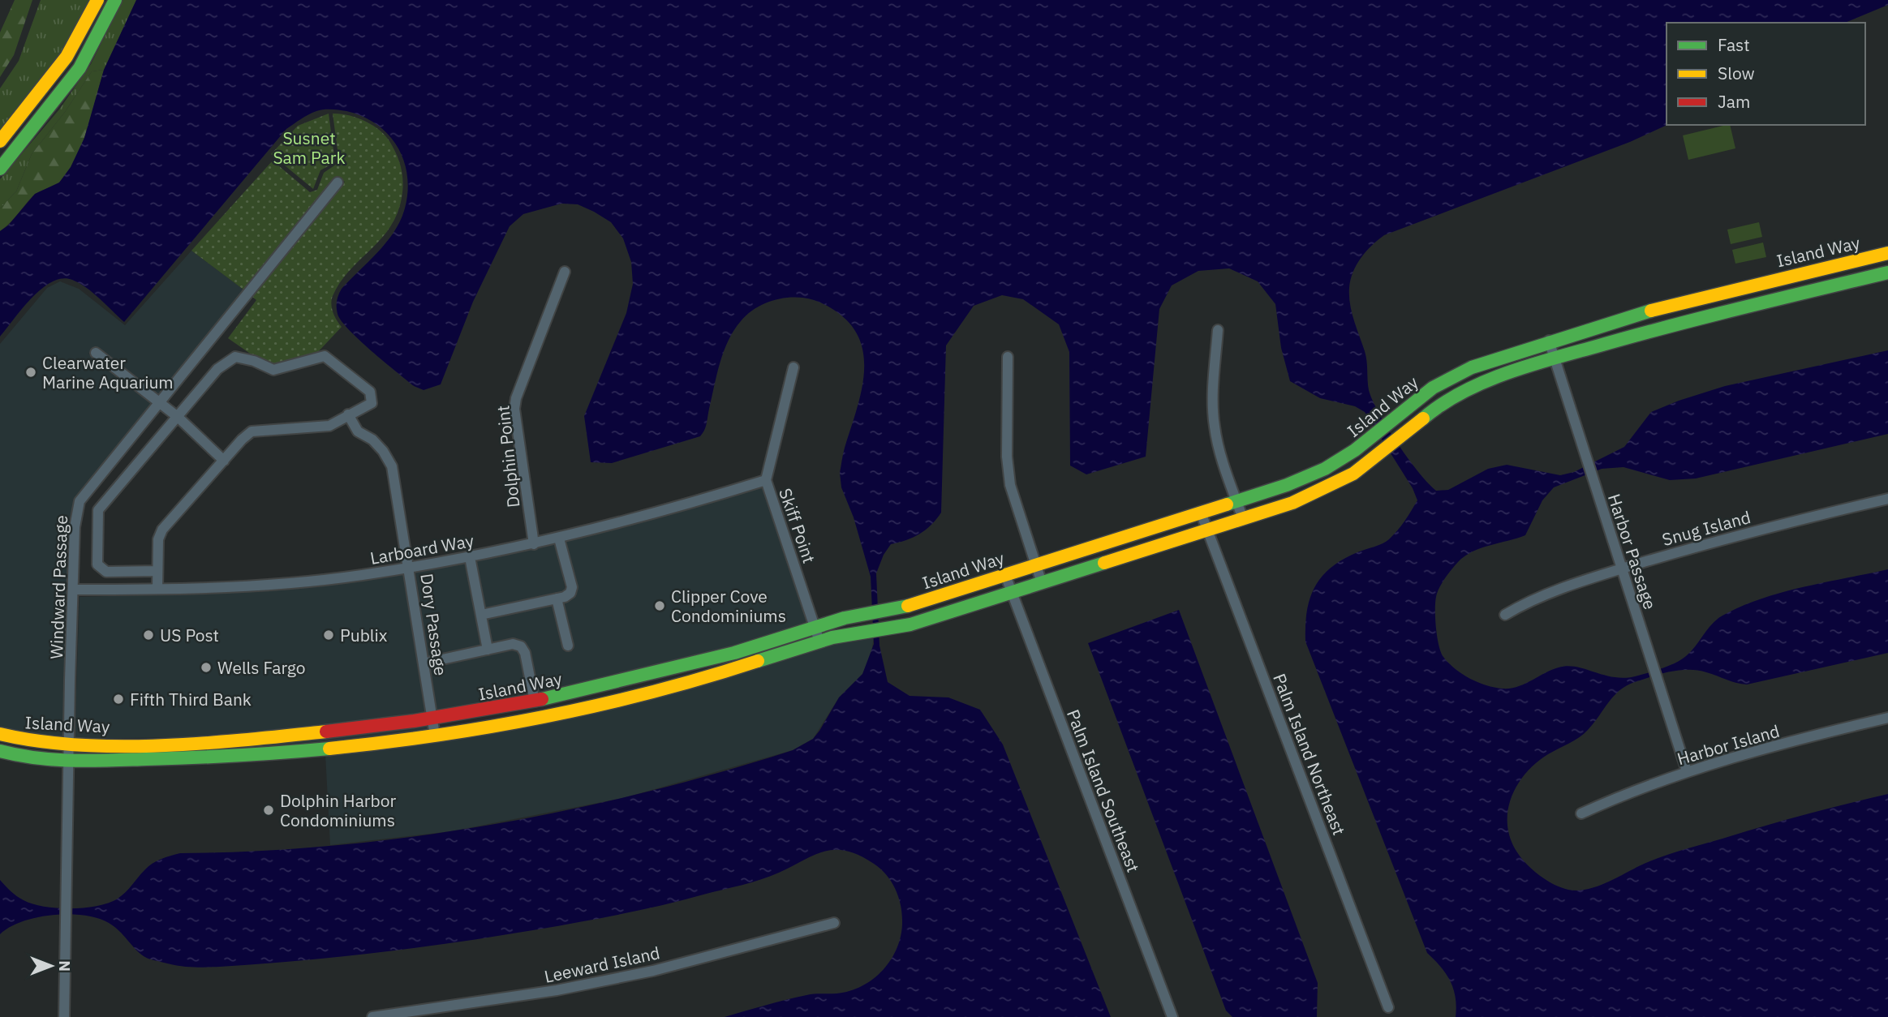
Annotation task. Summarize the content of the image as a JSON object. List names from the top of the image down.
{
  "streets": {
    "street": [
      "Island Way",
      "Dolphin Point",
      "Skiff Point",
      "Snug Island",
      "Larboard Way",
      "Harbor Passage",
      "Windward Passage",
      "Dory Passage",
      "Harbor Island",
      "Palm Island Northeast",
      "Palm Island Southeast",
      "Leeward Island"
    ]
  },
  "crossings": [
    ["Island Way", "Skiff Point"],
    ["Island Way", "Harbor Passage"],
    ["Island Way", "Windward Passage"],
    ["Island Way", "Dory Passage"],
    ["Island Way", "Palm Island Northeast"],
    ["Island Way", "Palm Island Southeast"],
    ["Dolphin Point", "Larboard Way"],
    ["Skiff Point", "Larboard Way"],
    ["Snug Island", "Harbor Passage"],
    ["Larboard Way", "Windward Passage"],
    ["Larboard Way", "Dory Passage"],
    ["Harbor Passage", "Harbor Island"]
  ],
  "parks": ["Susnet Sam Park"],
  "places": [
    "Clearwater Marine Aquarium",
    "Clipper Cove Condominiums",
    "US Post",
    "Publix",
    "Wells Fargo",
    "Fifth Third Bank",
    "Dolphin Harbor Condominiums"
  ],
  "legend": ["Fast", "Slow", "Jam"],
  "north": "right"
}
